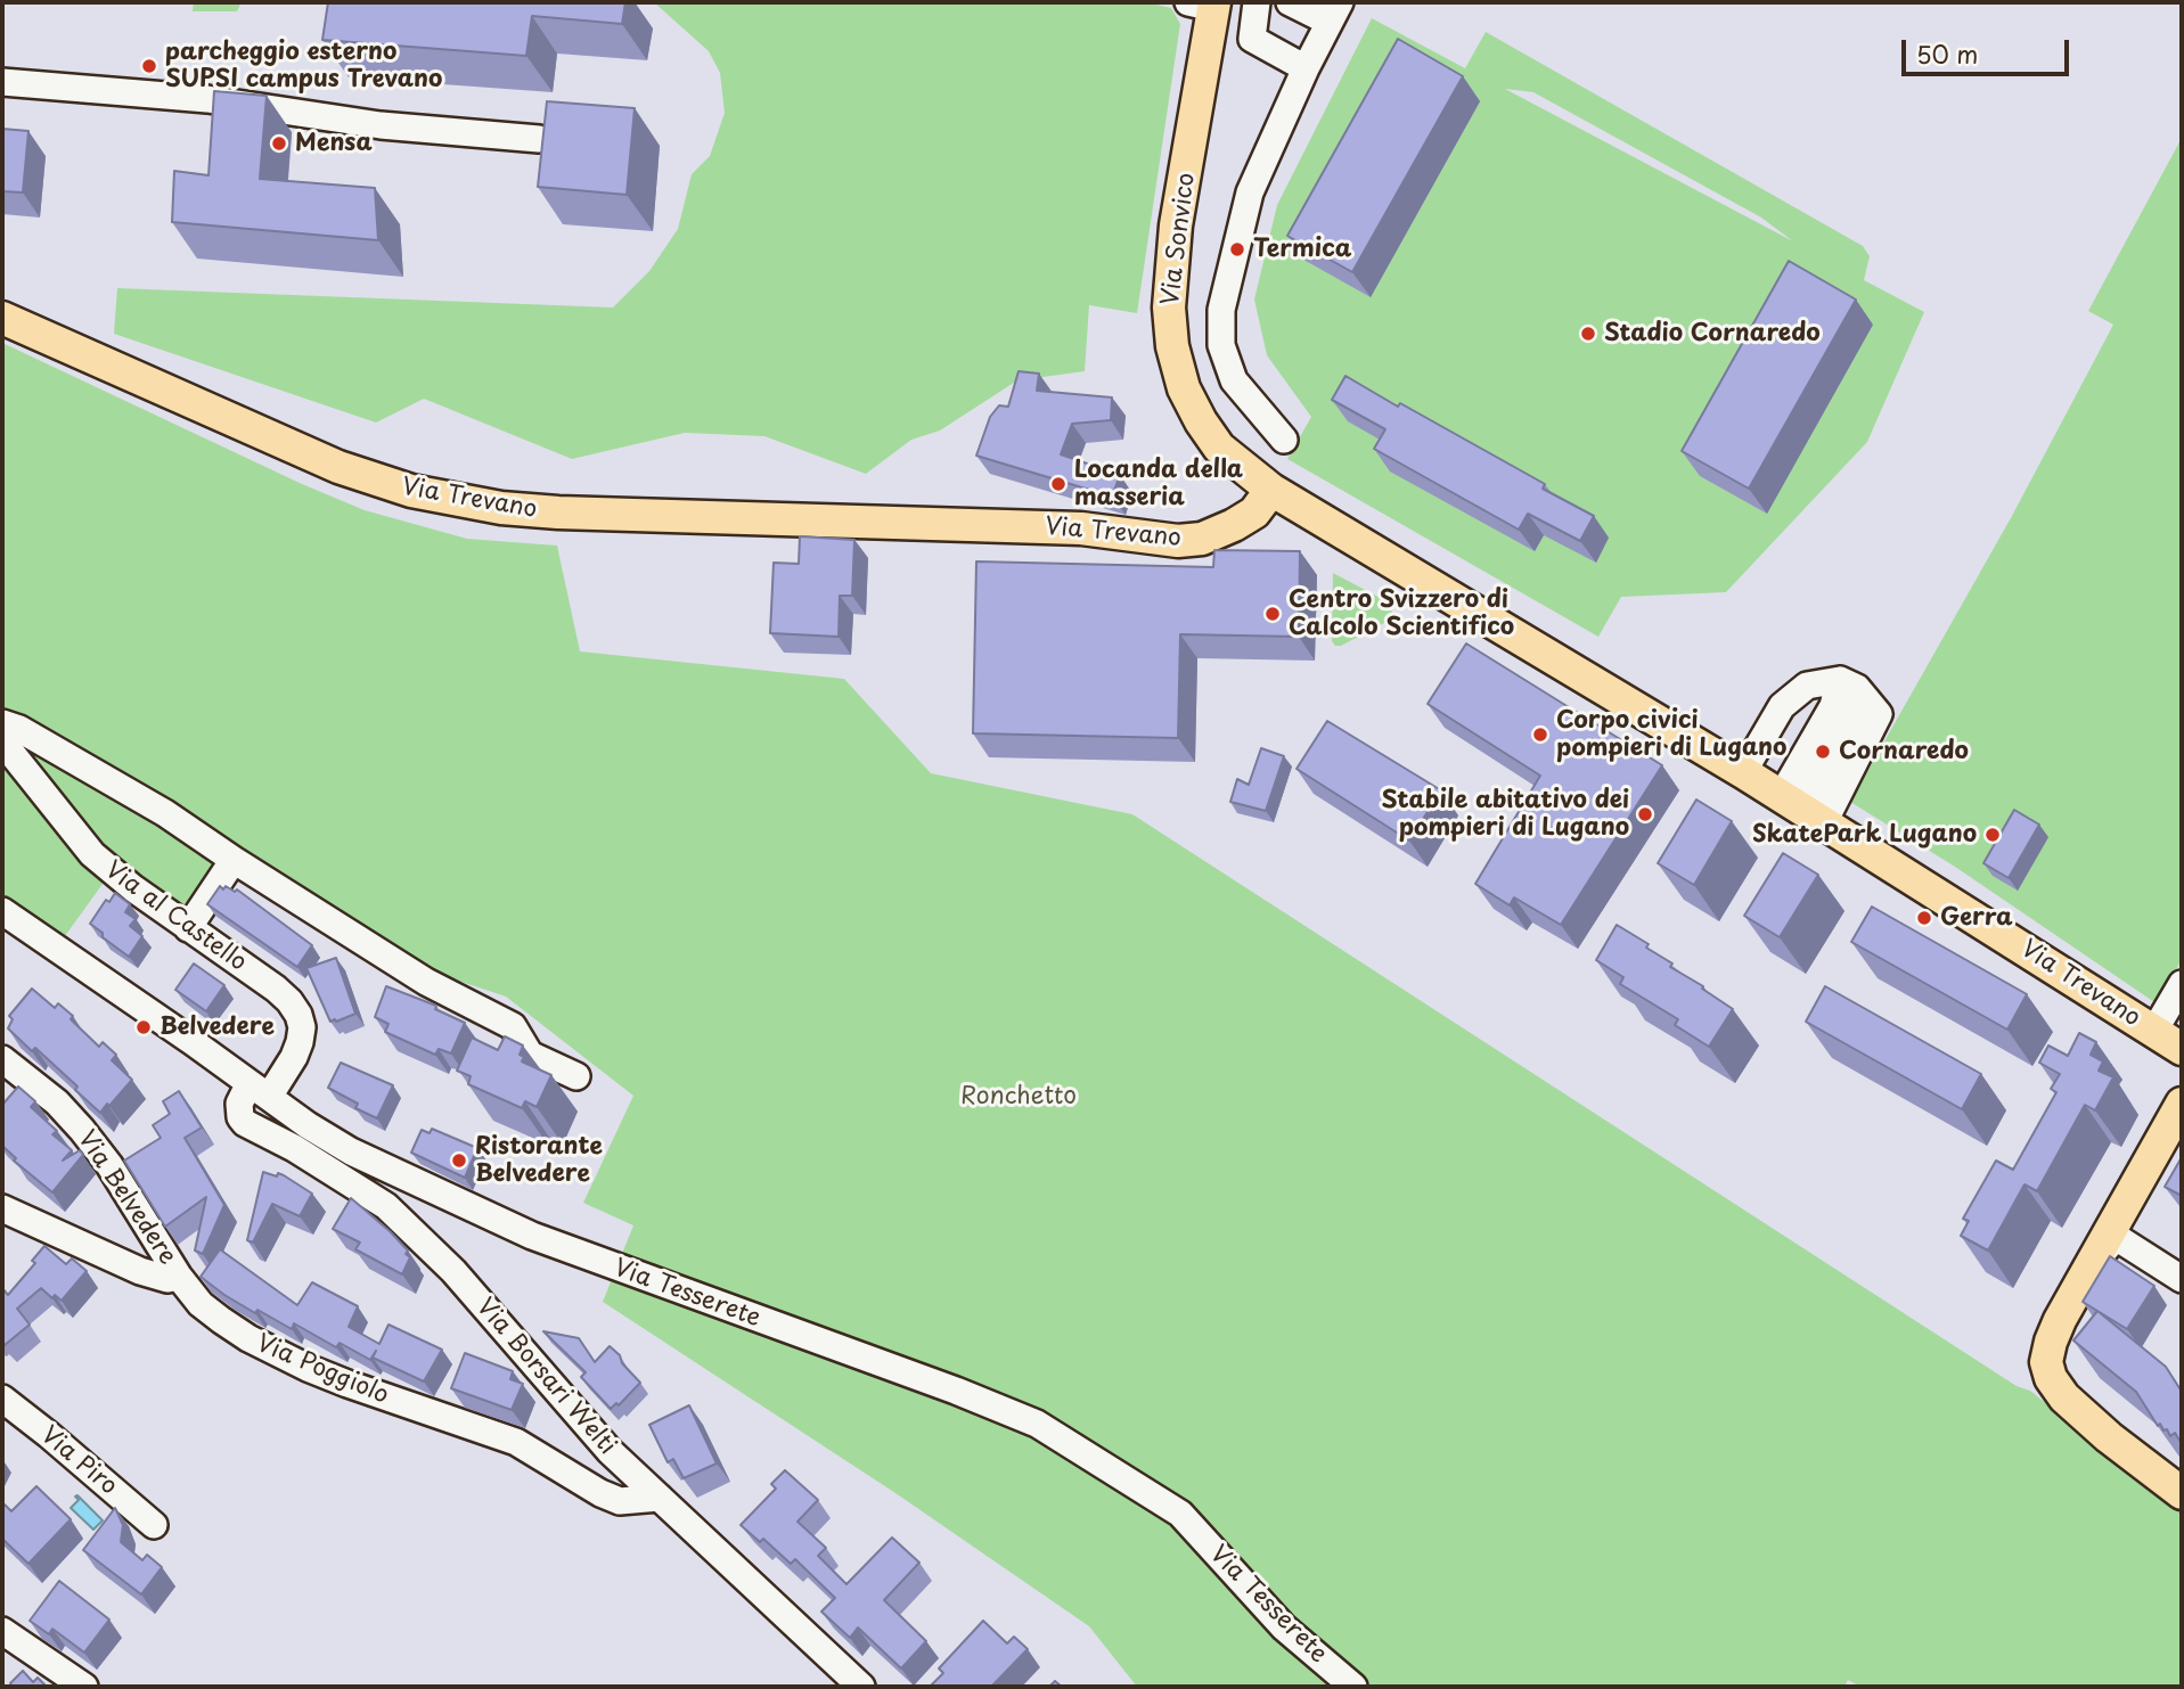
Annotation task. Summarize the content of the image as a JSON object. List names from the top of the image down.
{
  "streets": {
    "main road": ["Via Sonvico", "Via Trevano"],
    "street": [
      "Via al Castello",
      "Via Belvedere",
      "Via Tesserete",
      "Via Poggiolo",
      "Via Borsari Welti",
      "Via Piro"
    ]
  },
  "crossings": [
    ["Via Sonvico", "Via Trevano"],
    ["Via al Castello", "Via Tesserete"],
    ["Via al Castello", "Via Borsari Welti"],
    ["Via Belvedere", "Via Poggiolo"],
    ["Via Tesserete", "Via Borsari Welti"],
    ["Via Poggiolo", "Via Borsari Welti"]
  ],
  "parks": ["Ronchetto"],
  "places": [
    "parcheggio esterno SUPSI campus Trevano",
    "Mensa",
    "Termica",
    "Stadio Cornaredo",
    "Locanda della masseria",
    "Centro Svizzero di Calcolo Scientifico",
    "Corpo civici pompieri di Lugano",
    "Cornaredo",
    "Stabile abitativo dei pompieri di Lugano",
    "SkatePark Lugano",
    "Gerra",
    "Belvedere",
    "Ristorante Belvedere"
  ],
  "scale_bar": "50 m"
}
